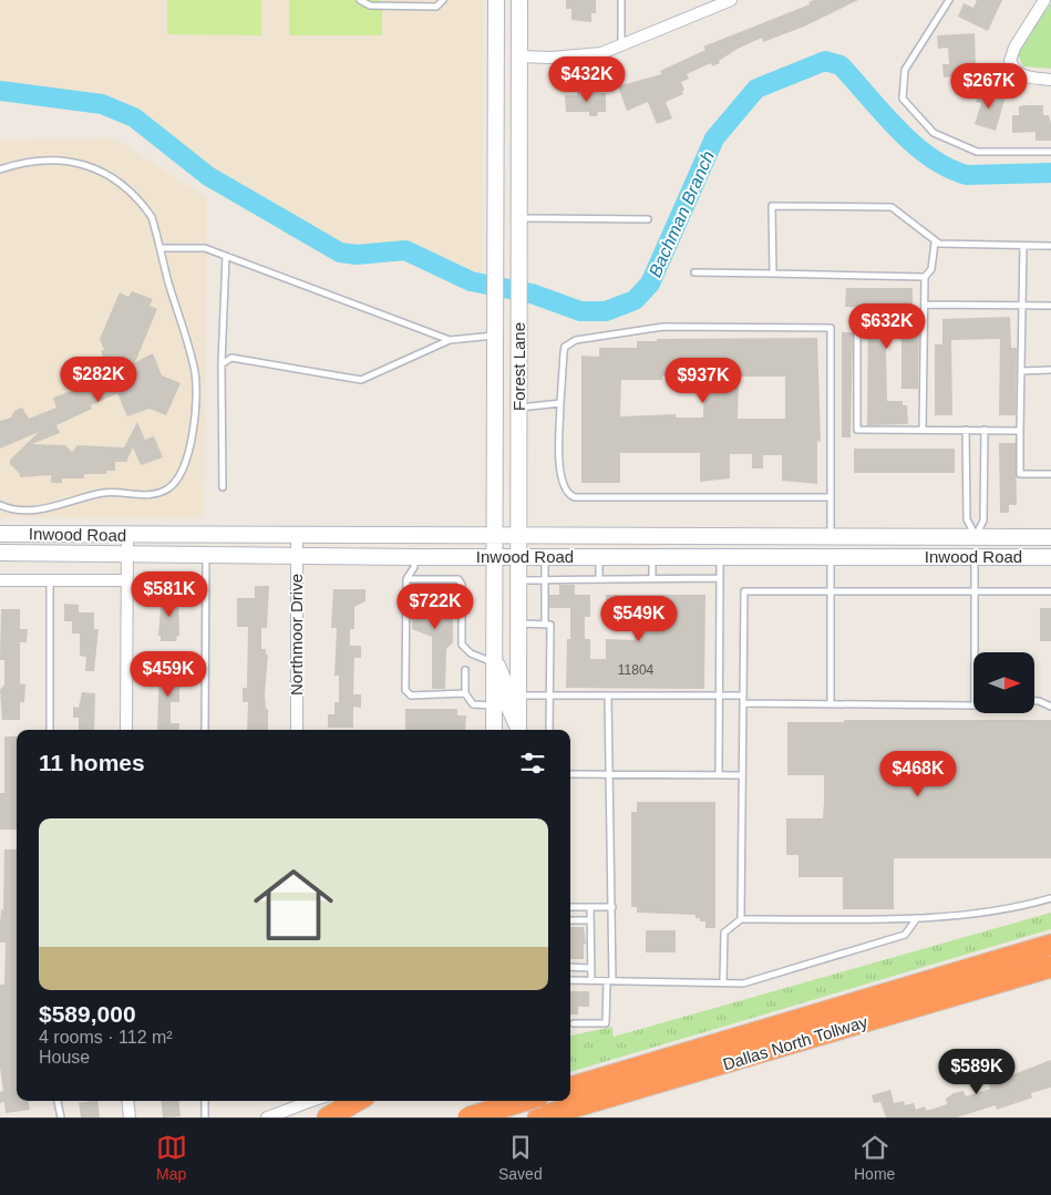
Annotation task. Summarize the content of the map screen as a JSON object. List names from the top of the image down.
{
  "streets": {
    "highway": ["Dallas North Tollway"],
    "main road": ["Forest Lane", "Inwood Road"],
    "street": ["Northmoor Drive"]
  },
  "crossings": [
    ["Forest Lane", "Inwood Road"],
    ["Inwood Road", "Northmoor Drive"]
  ],
  "water": ["Bachman Branch"],
  "house_numbers": ["11804"],
  "north": "right",
  "page": {
    "price": [
      "$432K",
      "$267K",
      "$632K",
      "$282K",
      "$937K",
      "$581K",
      "$722K",
      "$549K",
      "$459K",
      "$468K",
      "$589K"
    ],
    "heading": "11 homes",
    "list": [
      {
        "name": "$589,000",
        "note": "4 rooms · 112 m² · House"
      }
    ],
    "tabs": ["Map", "Saved", "Home"]
  }
}
